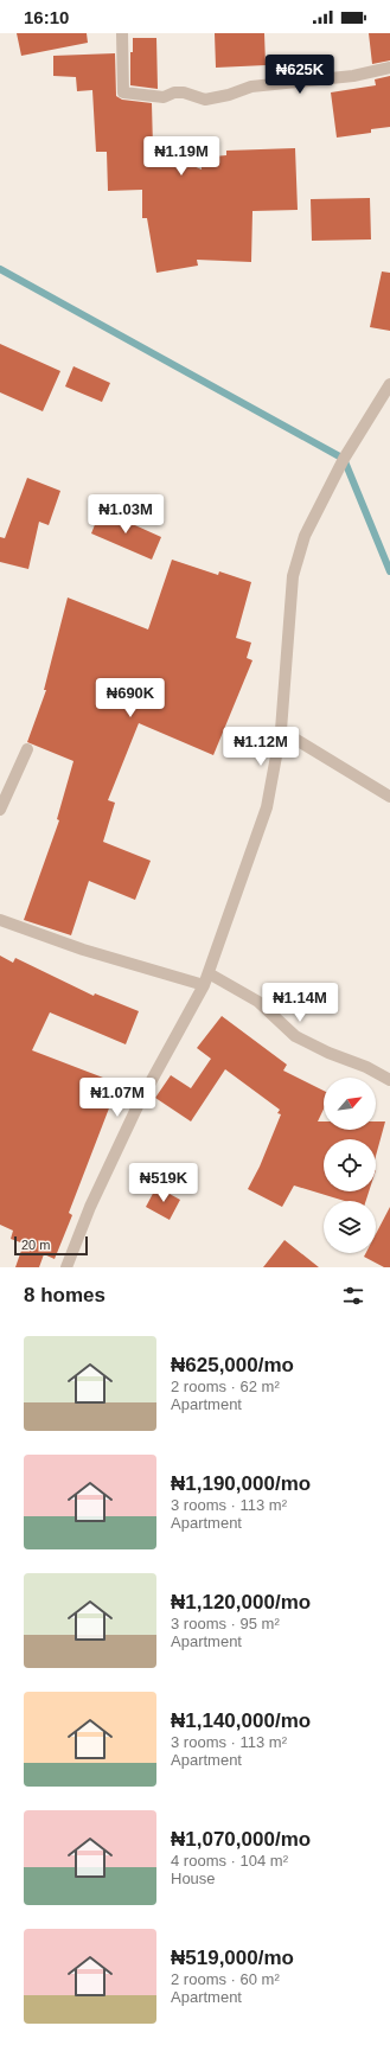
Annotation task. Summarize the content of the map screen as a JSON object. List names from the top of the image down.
{
  "scale_bar": "20 m",
  "north": "top right",
  "page": {
    "status": "16:10",
    "price": [
      "₦625K",
      "₦1.19M",
      "₦1.03M",
      "₦690K",
      "₦1.12M",
      "₦1.14M",
      "₦1.07M",
      "₦519K"
    ],
    "scale": "20 m",
    "heading": "8 homes",
    "list": [
      {
        "name": "₦625,000/mo",
        "note": "2 rooms · 62 m² · Apartment"
      },
      {
        "name": "₦1,190,000/mo",
        "note": "3 rooms · 113 m² · Apartment"
      },
      {
        "name": "₦1,120,000/mo",
        "note": "3 rooms · 95 m² · Apartment"
      },
      {
        "name": "₦1,140,000/mo",
        "note": "3 rooms · 113 m² · Apartment"
      },
      {
        "name": "₦1,070,000/mo",
        "note": "4 rooms · 104 m² · House"
      },
      {
        "name": "₦519,000/mo",
        "note": "2 rooms · 60 m² · Apartment"
      }
    ]
  }
}
